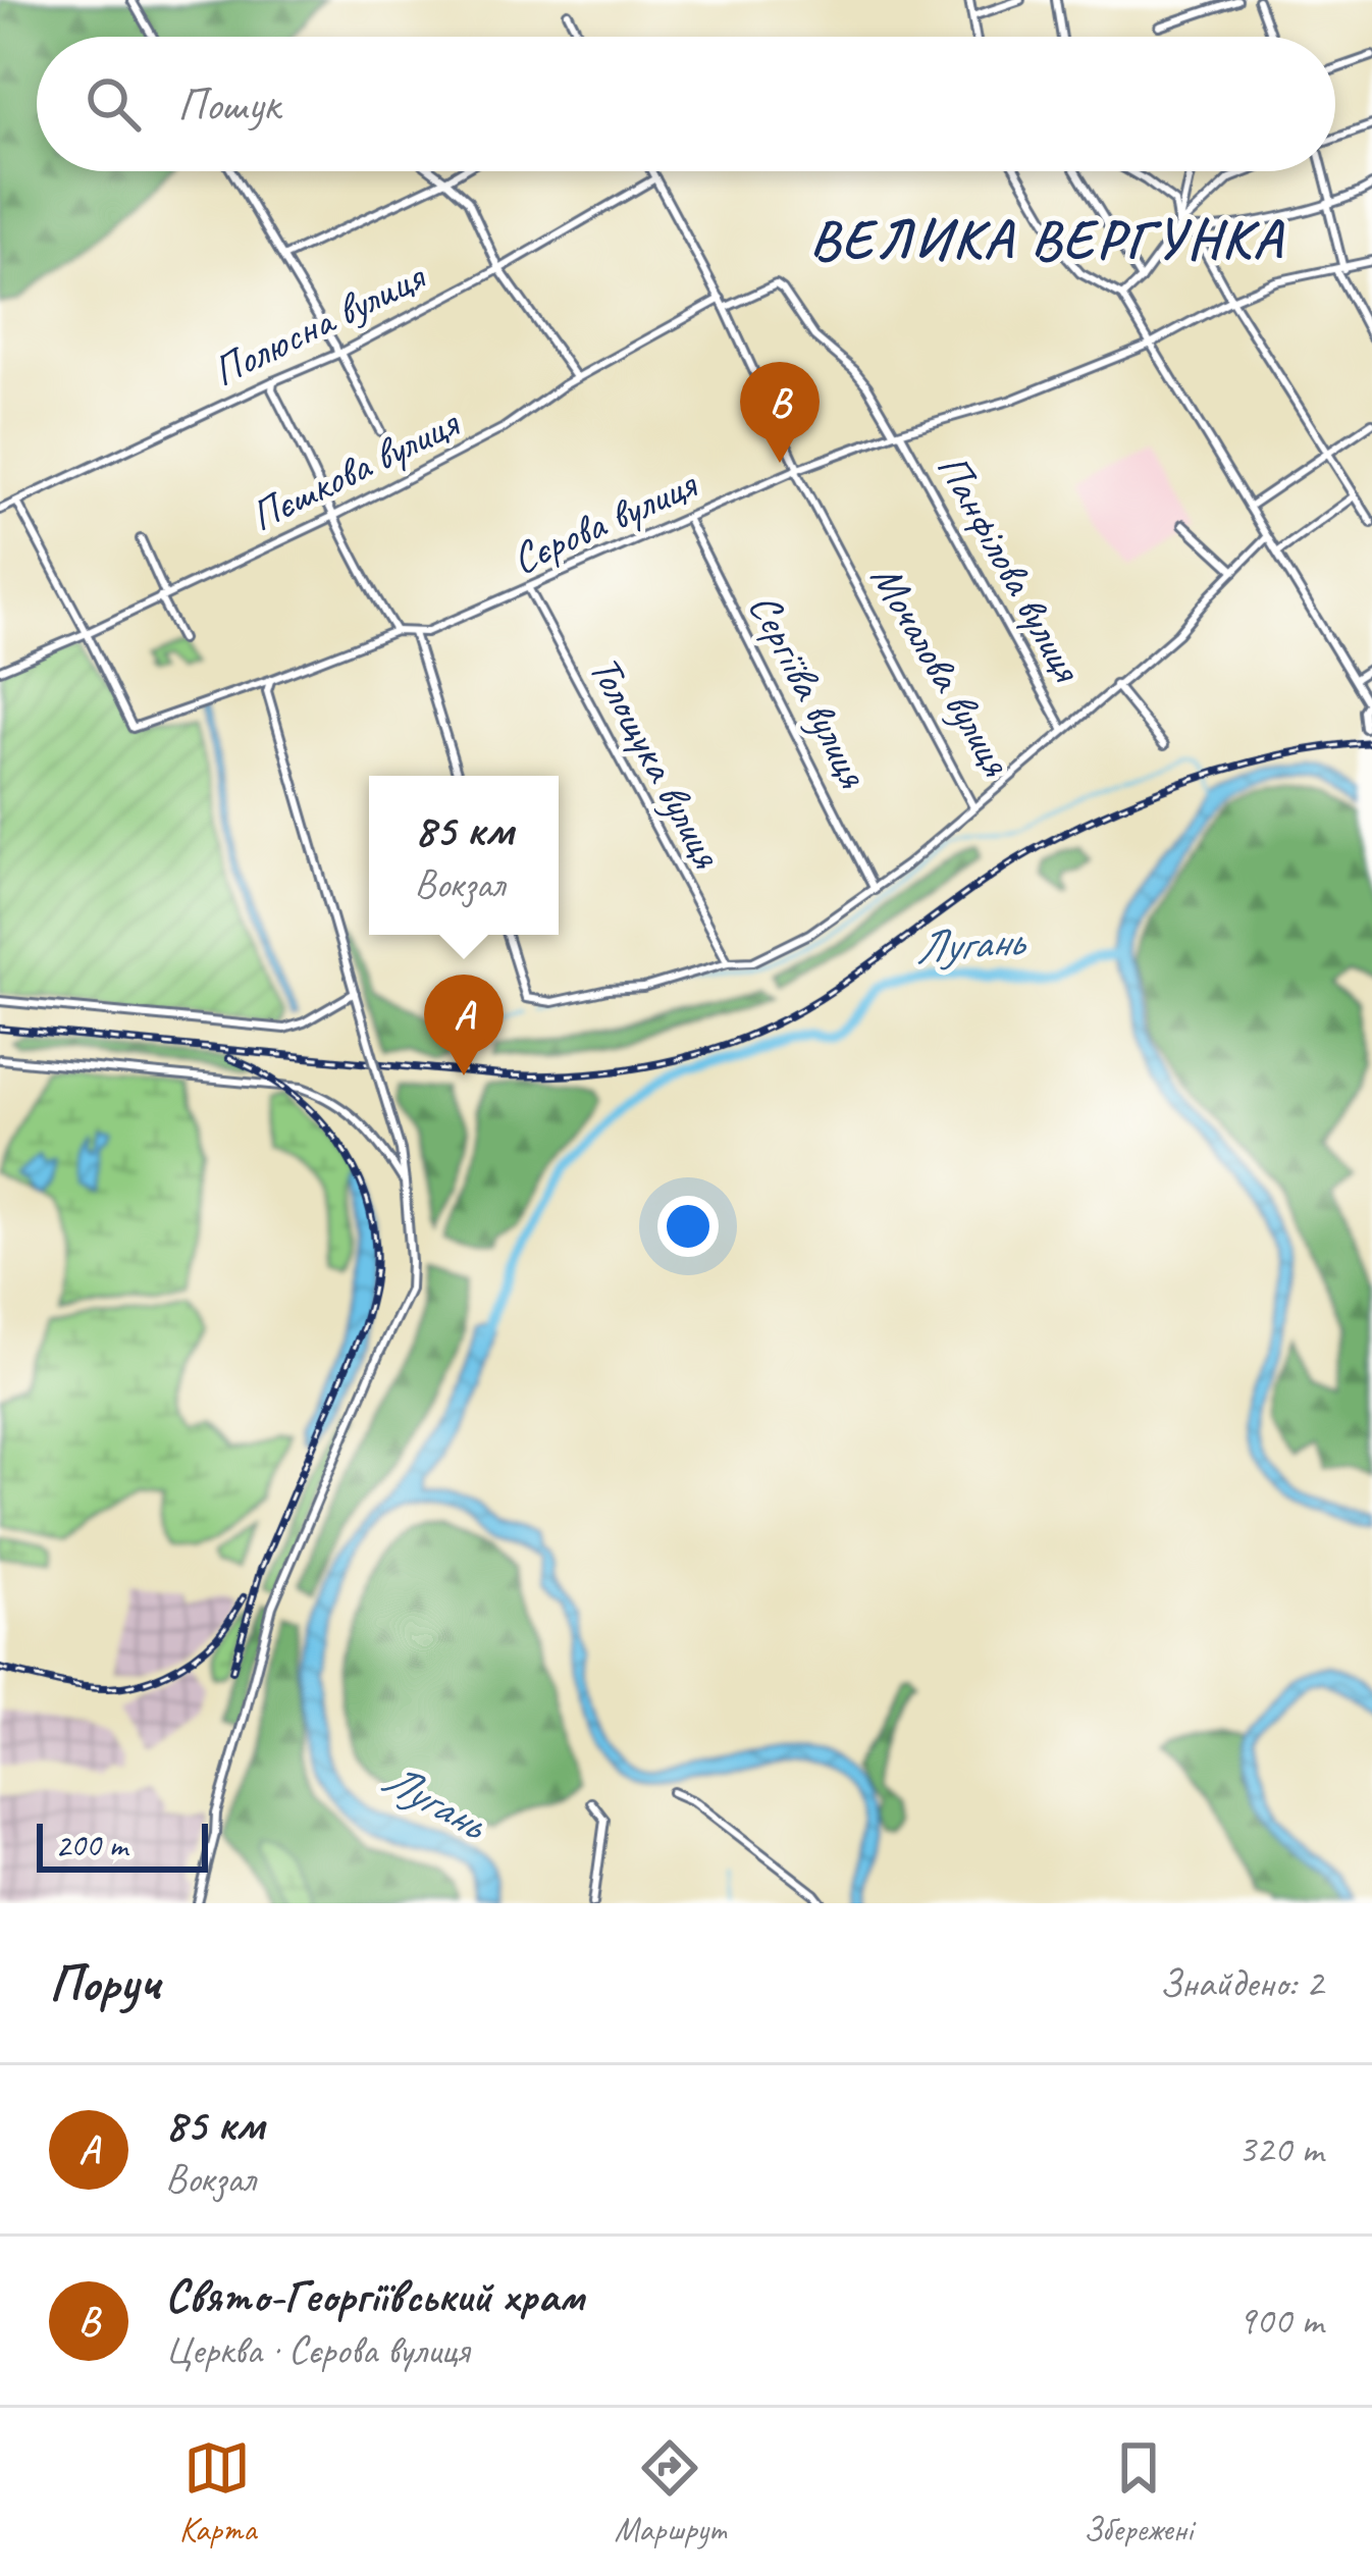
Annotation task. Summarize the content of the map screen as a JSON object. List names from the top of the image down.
{
  "streets": {
    "street": [
      "Полюсна вулиця",
      "Пєшкова вулиця",
      "Сєрова вулиця",
      "Панфілова вулиця",
      "Мочалова вулиця",
      "Сергіїва вулиця",
      "Толощука вулиця"
    ]
  },
  "crossings": [
    ["Полюсна вулиця", "Мочалова вулиця"],
    ["Пєшкова вулиця", "Сєрова вулиця"],
    ["Пєшкова вулиця", "Панфілова вулиця"],
    ["Пєшкова вулиця", "Мочалова вулиця"],
    ["Сєрова вулиця", "Панфілова вулиця"],
    ["Сєрова вулиця", "Мочалова вулиця"],
    ["Сєрова вулиця", "Сергіїва вулиця"],
    ["Сєрова вулиця", "Толощука вулиця"],
    ["Панфілова вулиця", "Мочалова вулиця"]
  ],
  "districts": ["ВЕЛИКА ВЕРГУНКА"],
  "water": ["Лугань"],
  "scale_bar": "200 m",
  "page": {
    "search": "Пошук",
    "pins": ["B", "A"],
    "popup": ["85 км", "Вокзал"],
    "scale": "200 m",
    "heading": ["Поруч", "Знайдено: 2"],
    "list": [
      {
        "mark": "A",
        "name": "85 км",
        "note": "Вокзал",
        "value": "320 m"
      },
      {
        "mark": "B",
        "name": "Свято-Георгіївський храм",
        "note": "Церква · Сєрова вулиця",
        "value": "900 m"
      }
    ],
    "nav": ["Карта", "Маршрут", "Збережені"]
  }
}
